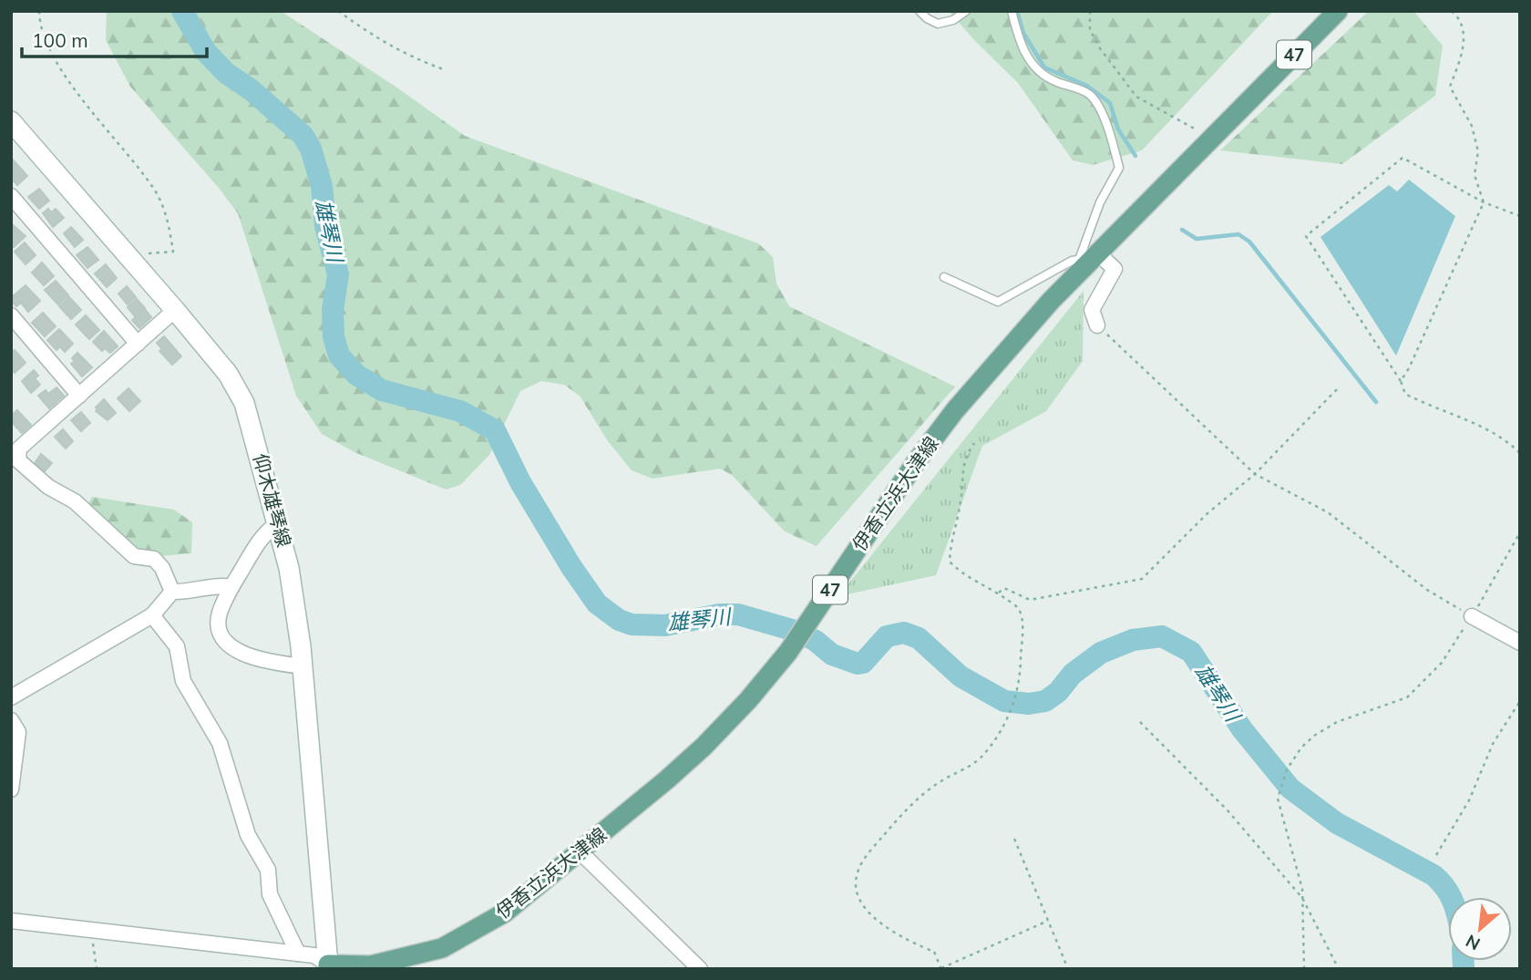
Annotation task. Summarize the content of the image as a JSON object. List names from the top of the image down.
{
  "streets": {
    "main road": ["47", "伊香立浜大津線", "仰木雄琴線"]
  },
  "crossings": [
    ["伊香立浜大津線", "仰木雄琴線"]
  ],
  "water": ["雄琴川"],
  "scale_bar": "100 m",
  "north": "bottom left"
}
